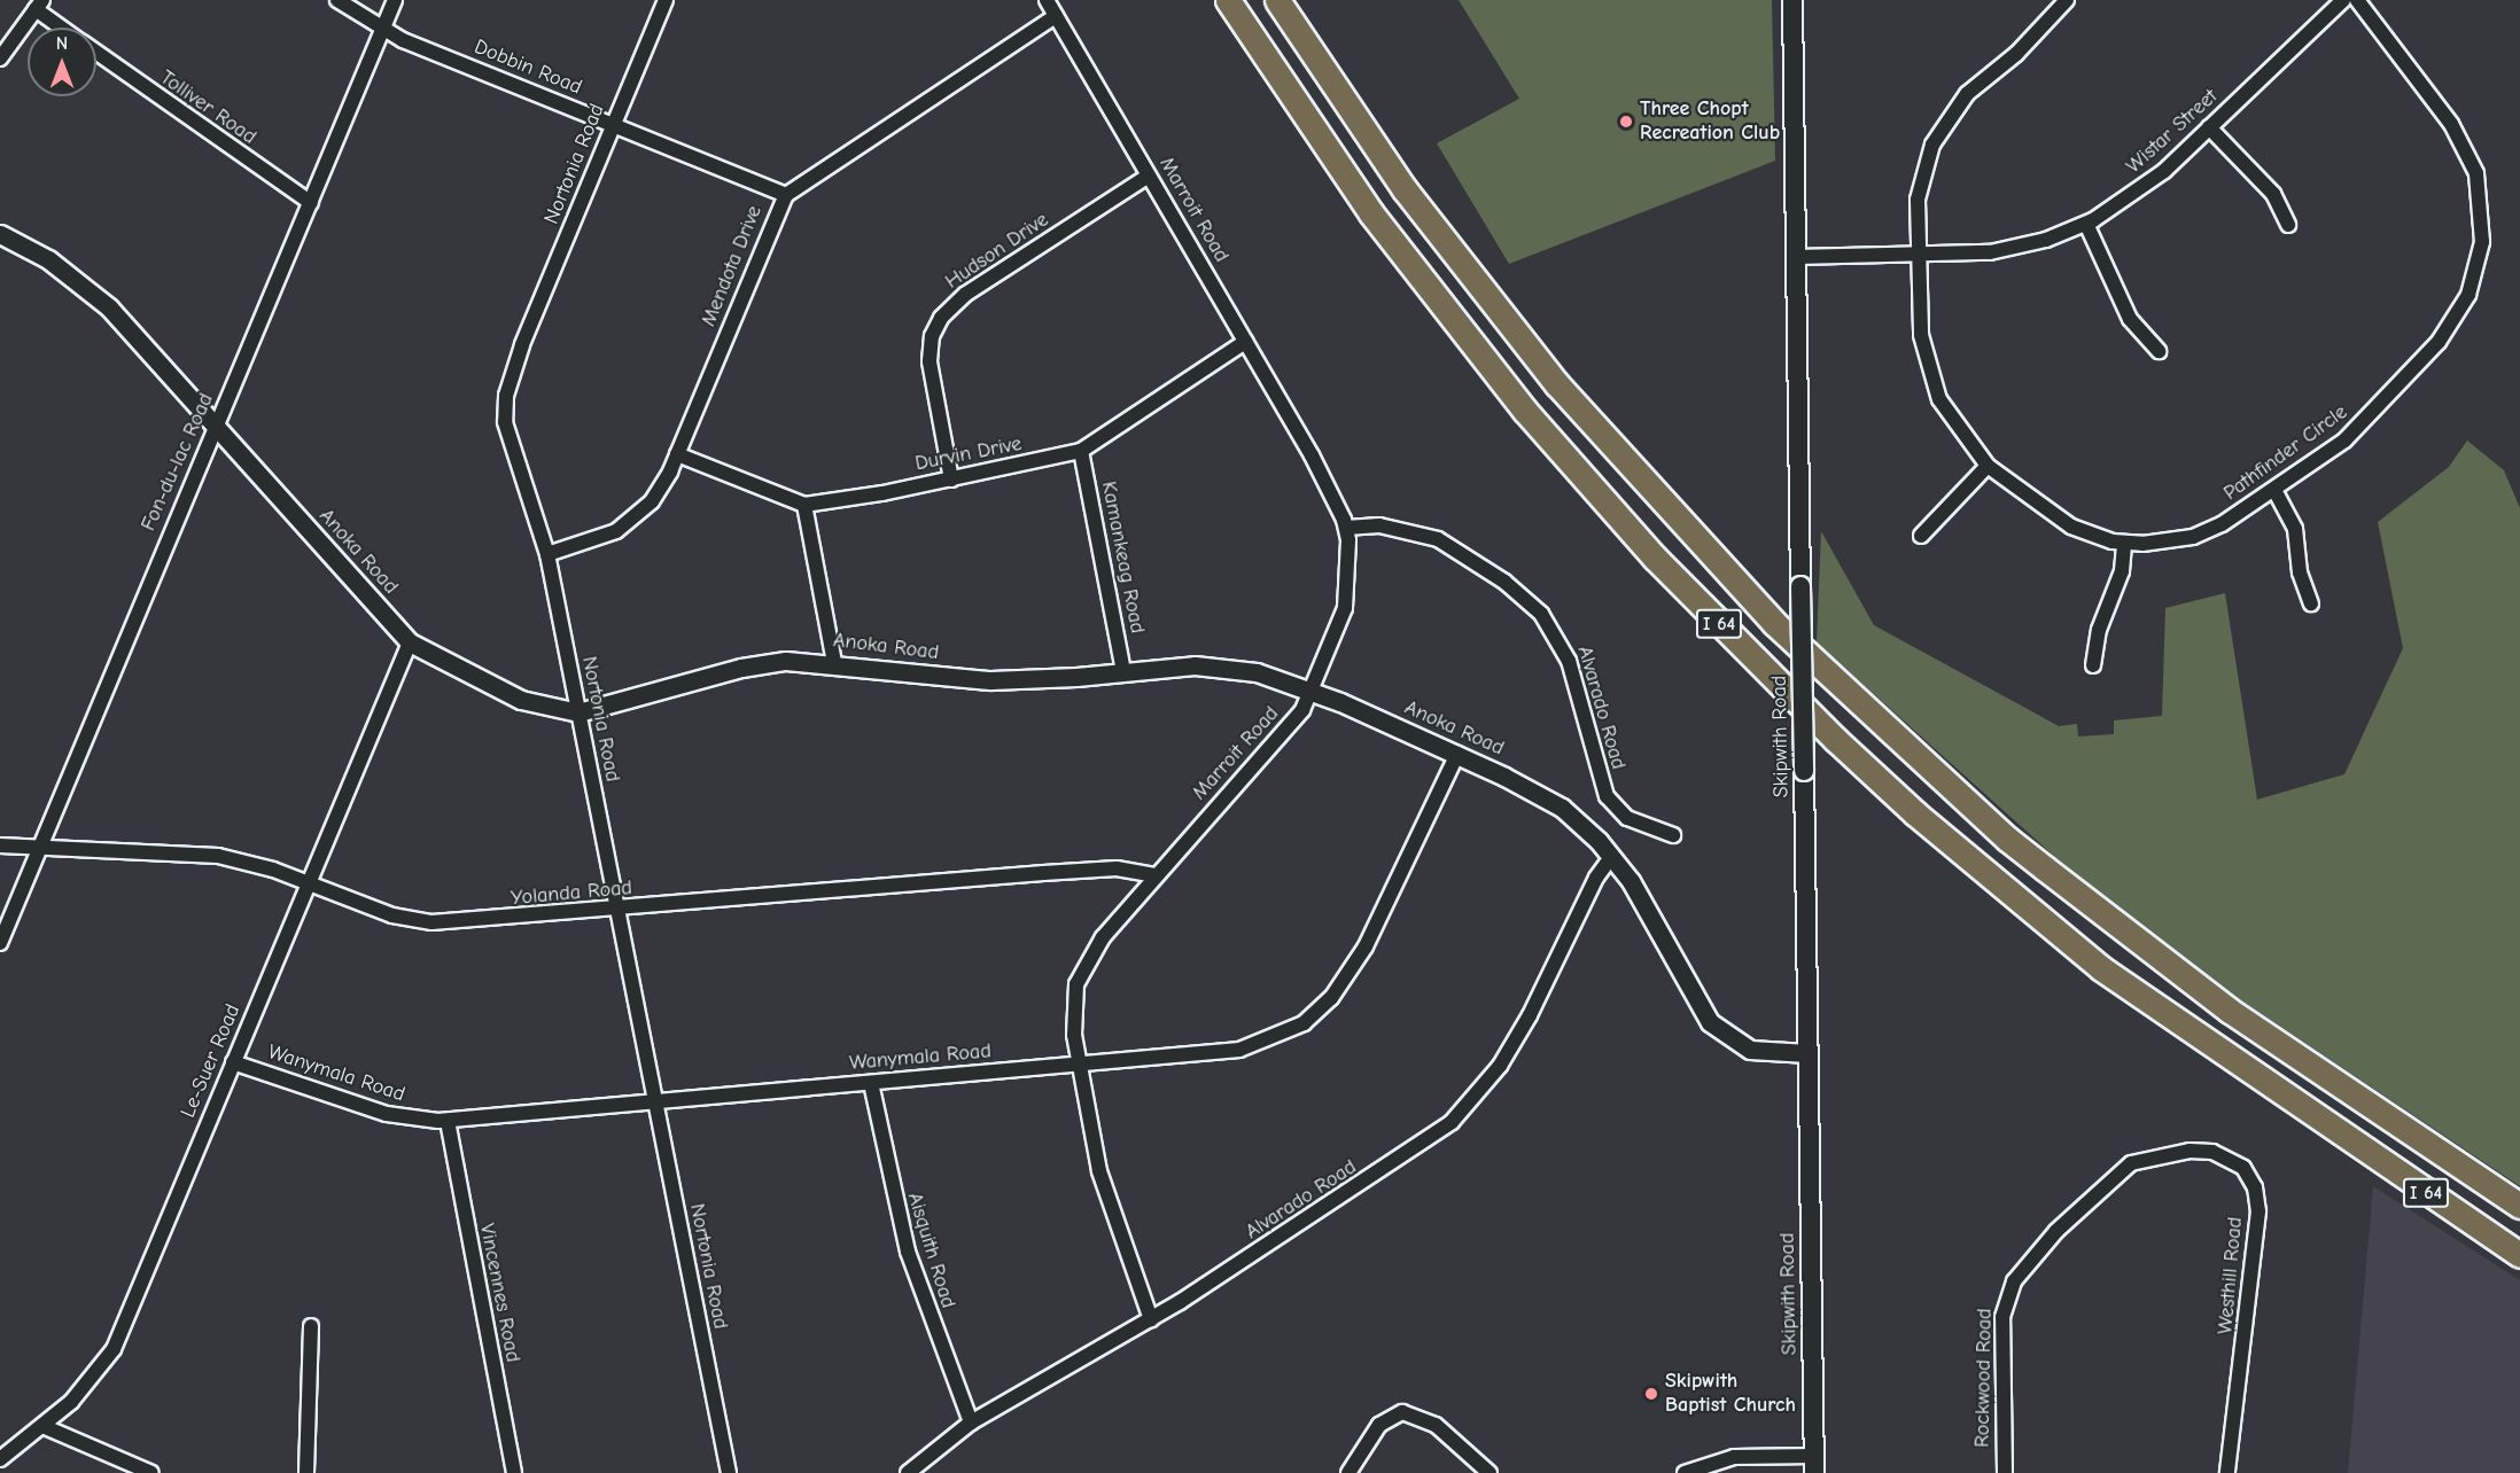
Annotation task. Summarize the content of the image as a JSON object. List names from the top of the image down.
{
  "streets": {
    "highway": ["I 64"],
    "main road": ["Skipwith Road"],
    "street": [
      "Dobbin Road",
      "Tolliver Road",
      "Wistar Street",
      "Nortonia Road",
      "Marroit Road",
      "Hudson Drive",
      "Mendota Drive",
      "Pathfinder Circle",
      "Durvin Drive",
      "Fon-du-lac Road",
      "Anoka Road",
      "Kamankeag Road",
      "Alvarado Road",
      "Yolanda Road",
      "Wanymala Road",
      "Le-Suer Road",
      "Aisquith Road",
      "Westhill Road",
      "Vincennes Road",
      "Rockwood Road"
    ]
  },
  "crossings": [
    ["Dobbin Road", "Nortonia Road"],
    ["Dobbin Road", "Mendota Drive"],
    ["Dobbin Road", "Fon-du-lac Road"],
    ["Tolliver Road", "Fon-du-lac Road"],
    ["Wistar Street", "Pathfinder Circle"],
    ["Wistar Street", "Skipwith Road"],
    ["Nortonia Road", "Mendota Drive"],
    ["Nortonia Road", "Anoka Road"],
    ["Nortonia Road", "Yolanda Road"],
    ["Nortonia Road", "Wanymala Road"],
    ["Marroit Road", "Hudson Drive"],
    ["Marroit Road", "Mendota Drive"],
    ["Marroit Road", "Durvin Drive"],
    ["Marroit Road", "Anoka Road"],
    ["Marroit Road", "Alvarado Road"],
    ["Marroit Road", "Yolanda Road"],
    ["Marroit Road", "Wanymala Road"],
    ["Hudson Drive", "Durvin Drive"],
    ["Durvin Drive", "Kamankeag Road"],
    ["Fon-du-lac Road", "Anoka Road"],
    ["Fon-du-lac Road", "Yolanda Road"],
    ["Anoka Road", "Kamankeag Road"],
    ["Anoka Road", "Alvarado Road"],
    ["Anoka Road", "Skipwith Road"],
    ["Anoka Road", "Wanymala Road"],
    ["Anoka Road", "Le-Suer Road"],
    ["Alvarado Road", "Aisquith Road"],
    ["Yolanda Road", "Le-Suer Road"],
    ["Wanymala Road", "Le-Suer Road"],
    ["Wanymala Road", "Aisquith Road"],
    ["Wanymala Road", "Vincennes Road"],
    ["Westhill Road", "Rockwood Road"]
  ],
  "places": ["Three Chopt Recreation Club", "Skipwith Baptist Church"],
  "north": "top"
}
